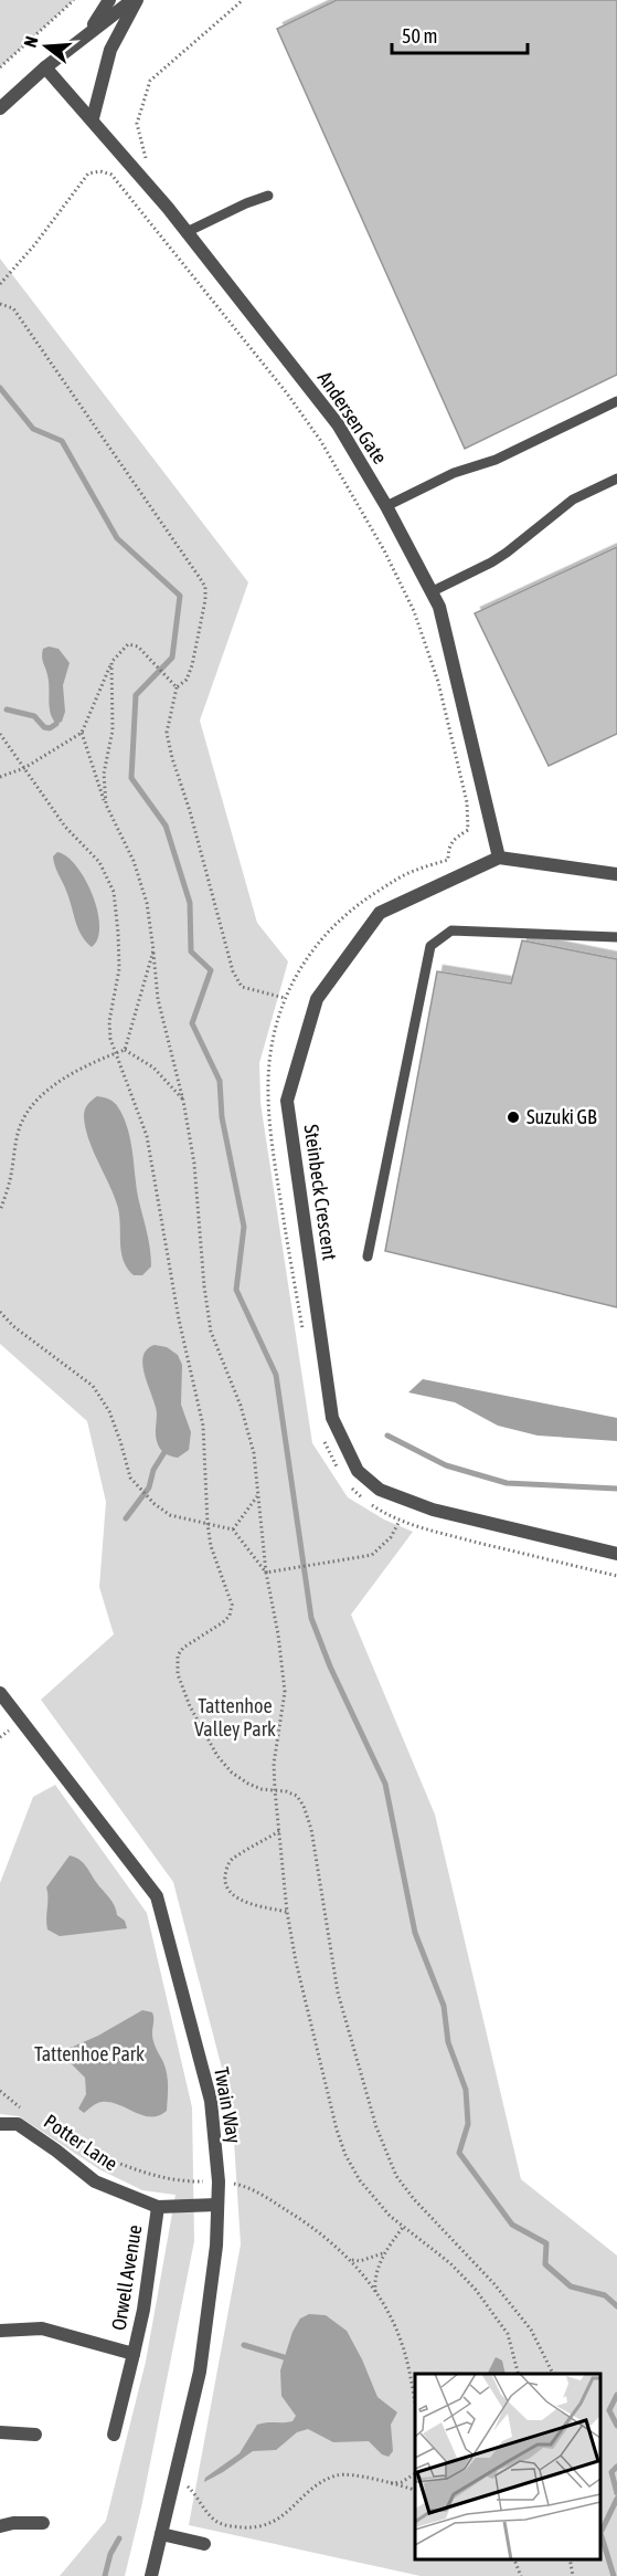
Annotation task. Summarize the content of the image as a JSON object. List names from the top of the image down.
{
  "streets": {
    "street": [
      "Andersen Gate",
      "Steinbeck Crescent",
      "Twain Way",
      "Potter Lane",
      "Orwell Avenue"
    ]
  },
  "crossings": [
    ["Andersen Gate", "Steinbeck Crescent"],
    ["Twain Way", "Potter Lane"],
    ["Potter Lane", "Orwell Avenue"]
  ],
  "parks": ["Tattenhoe Valley Park", "Tattenhoe Park"],
  "places": ["Suzuki GB"],
  "scale_bar": "50 m",
  "north": "left"
}
